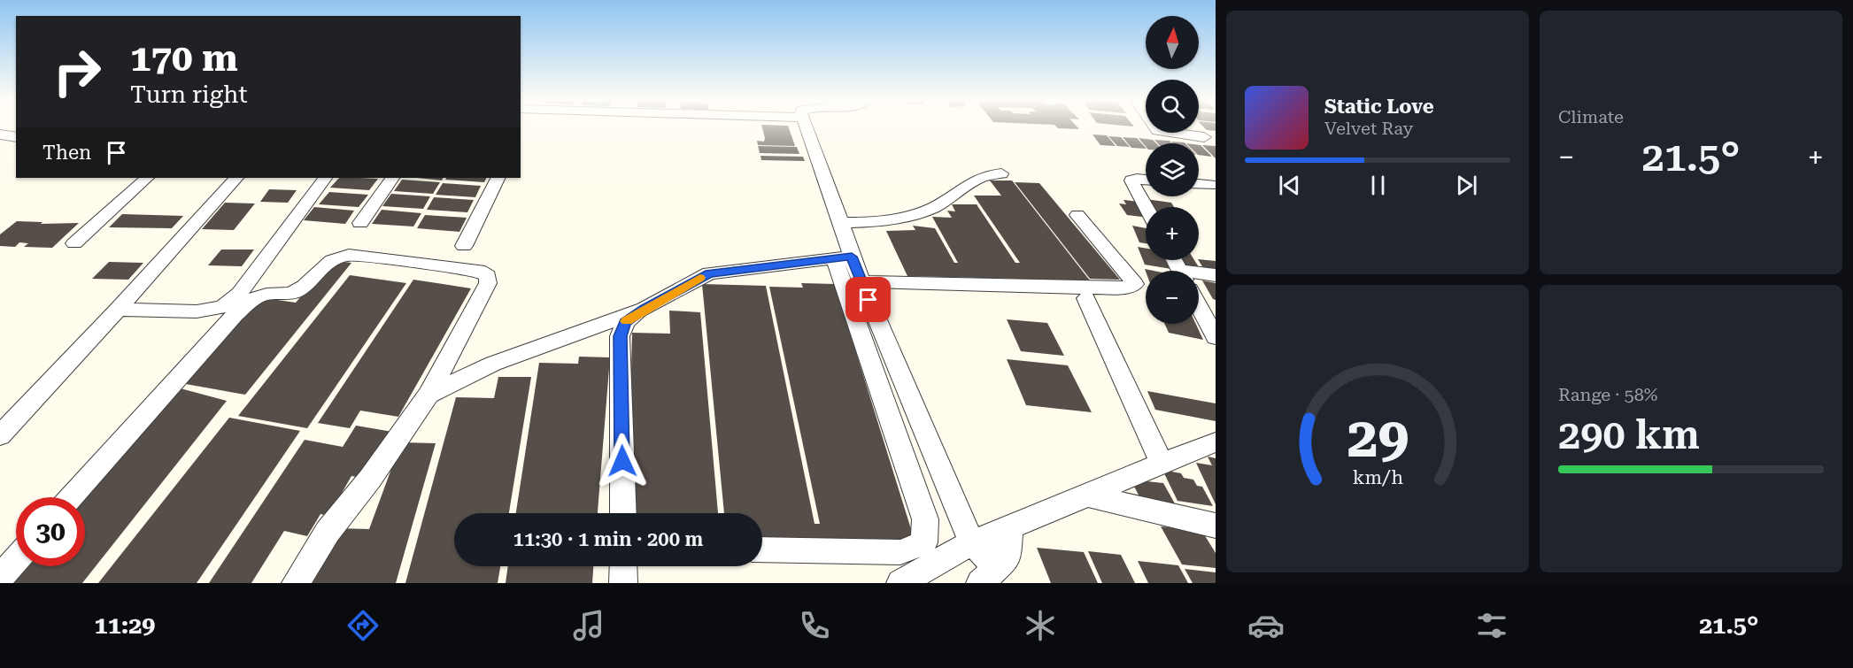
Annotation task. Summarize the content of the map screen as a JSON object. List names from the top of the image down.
{
  "north": "top",
  "page": {
    "tile": [
      "Climate",
      ["Range · 58%", "290 km"]
    ],
    "map_buttons": ["+", "−"],
    "turn": ["170 m", "Turn right"],
    "song": ["Static Love", "Velvet Ray"],
    "then": "Then",
    "heat": ["−", "21.5°", "+"],
    "limit": "30",
    "trip": "11:30 · 1 min · 200 m",
    "tabs": ["11:29", "21.5°"],
    "gauge": ["29", "km/h"]
  }
}
